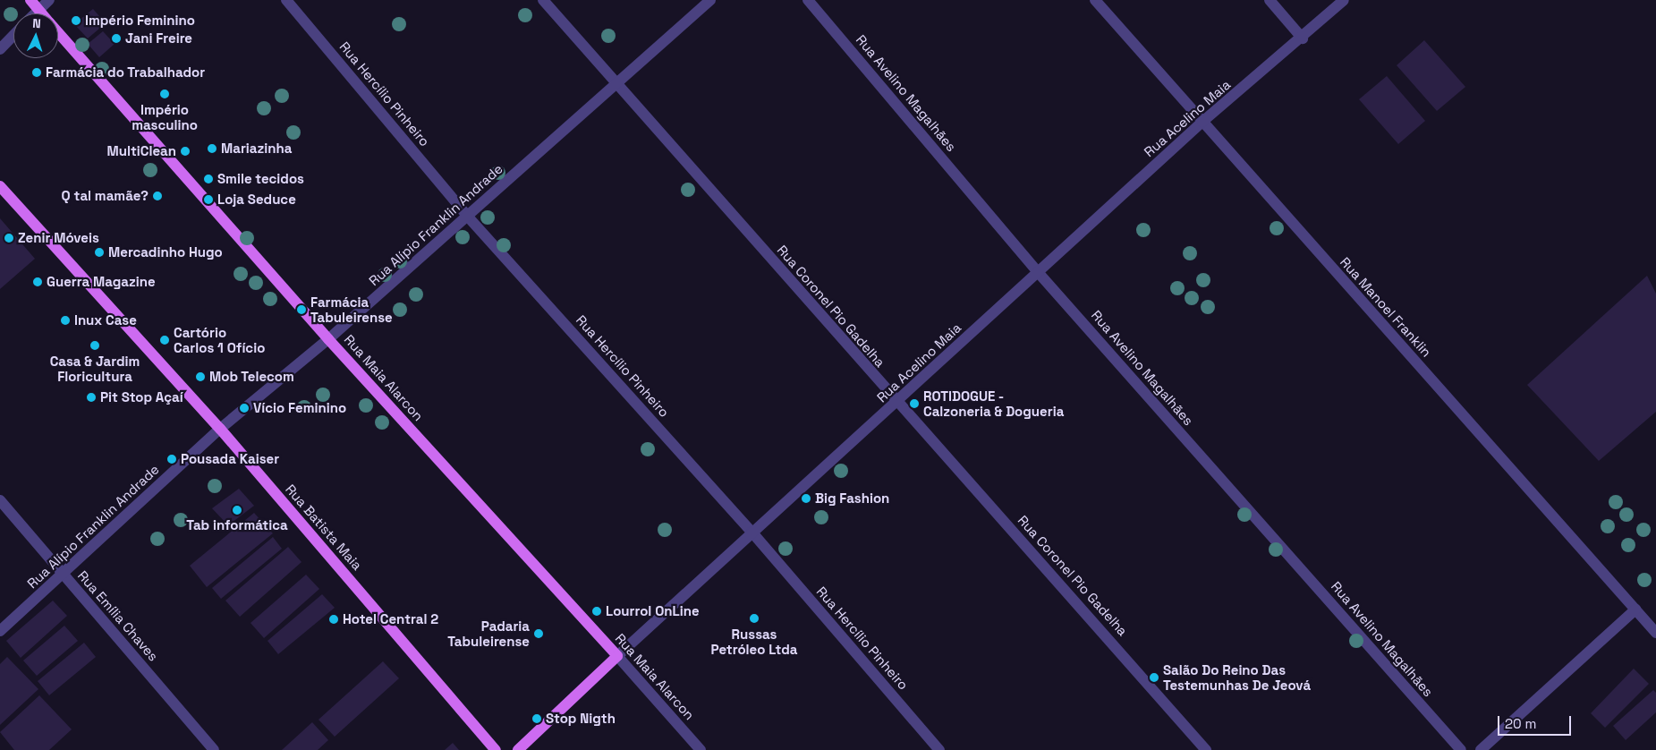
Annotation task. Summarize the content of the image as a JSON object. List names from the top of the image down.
{
  "streets": {
    "main road": ["Rua Acelino Maia", "Rua Maia Alarcon", "Rua Batista Maia"],
    "street": [
      "Rua Avelino Magalhães",
      "Rua Hercílio Pinheiro",
      "Rua Alípio Franklin Andrade",
      "Rua Coronel Pio Gadelha",
      "Rua Manoel Franklin",
      "Rua Emília Chaves"
    ]
  },
  "crossings": [
    ["Rua Avelino Magalhães", "Rua Acelino Maia"],
    ["Rua Hercílio Pinheiro", "Rua Acelino Maia"],
    ["Rua Hercílio Pinheiro", "Rua Alípio Franklin Andrade"],
    ["Rua Acelino Maia", "Rua Coronel Pio Gadelha"],
    ["Rua Acelino Maia", "Rua Manoel Franklin"],
    ["Rua Acelino Maia", "Rua Maia Alarcon"],
    ["Rua Alípio Franklin Andrade", "Rua Coronel Pio Gadelha"],
    ["Rua Alípio Franklin Andrade", "Rua Maia Alarcon"],
    ["Rua Alípio Franklin Andrade", "Rua Batista Maia"],
    ["Rua Alípio Franklin Andrade", "Rua Emília Chaves"]
  ],
  "places": [
    "Império Feminino",
    "Jani Freire",
    "Farmácia do Trabalhador",
    "Império masculino",
    "Mariazinha",
    "MultiClean",
    "Smile tecidos",
    "Q tal mamãe?",
    "Loja Seduce",
    "Zenir Móveis",
    "Mercadinho Hugo",
    "Guerra Magazine",
    "Farmácia Tabuleirense",
    "Inux Case",
    "Cartório Carlos 1 Ofício",
    "Casa & Jardim Floricultura",
    "Mob Telecom",
    "Pit Stop Açaí",
    "ROTIDOGUE - Calzoneria & Dogueria",
    "Vício Feminino",
    "Pousada Kaiser",
    "Big Fashion",
    "Tab informática",
    "Lourrol OnLine",
    "Russas Petróleo Ltda",
    "Hotel Central 2",
    "Padaria Tabuleirense",
    "Salão Do Reino Das Testemunhas De Jeová",
    "Stop Nigth"
  ],
  "scale_bar": "20 m",
  "north": "top"
}
